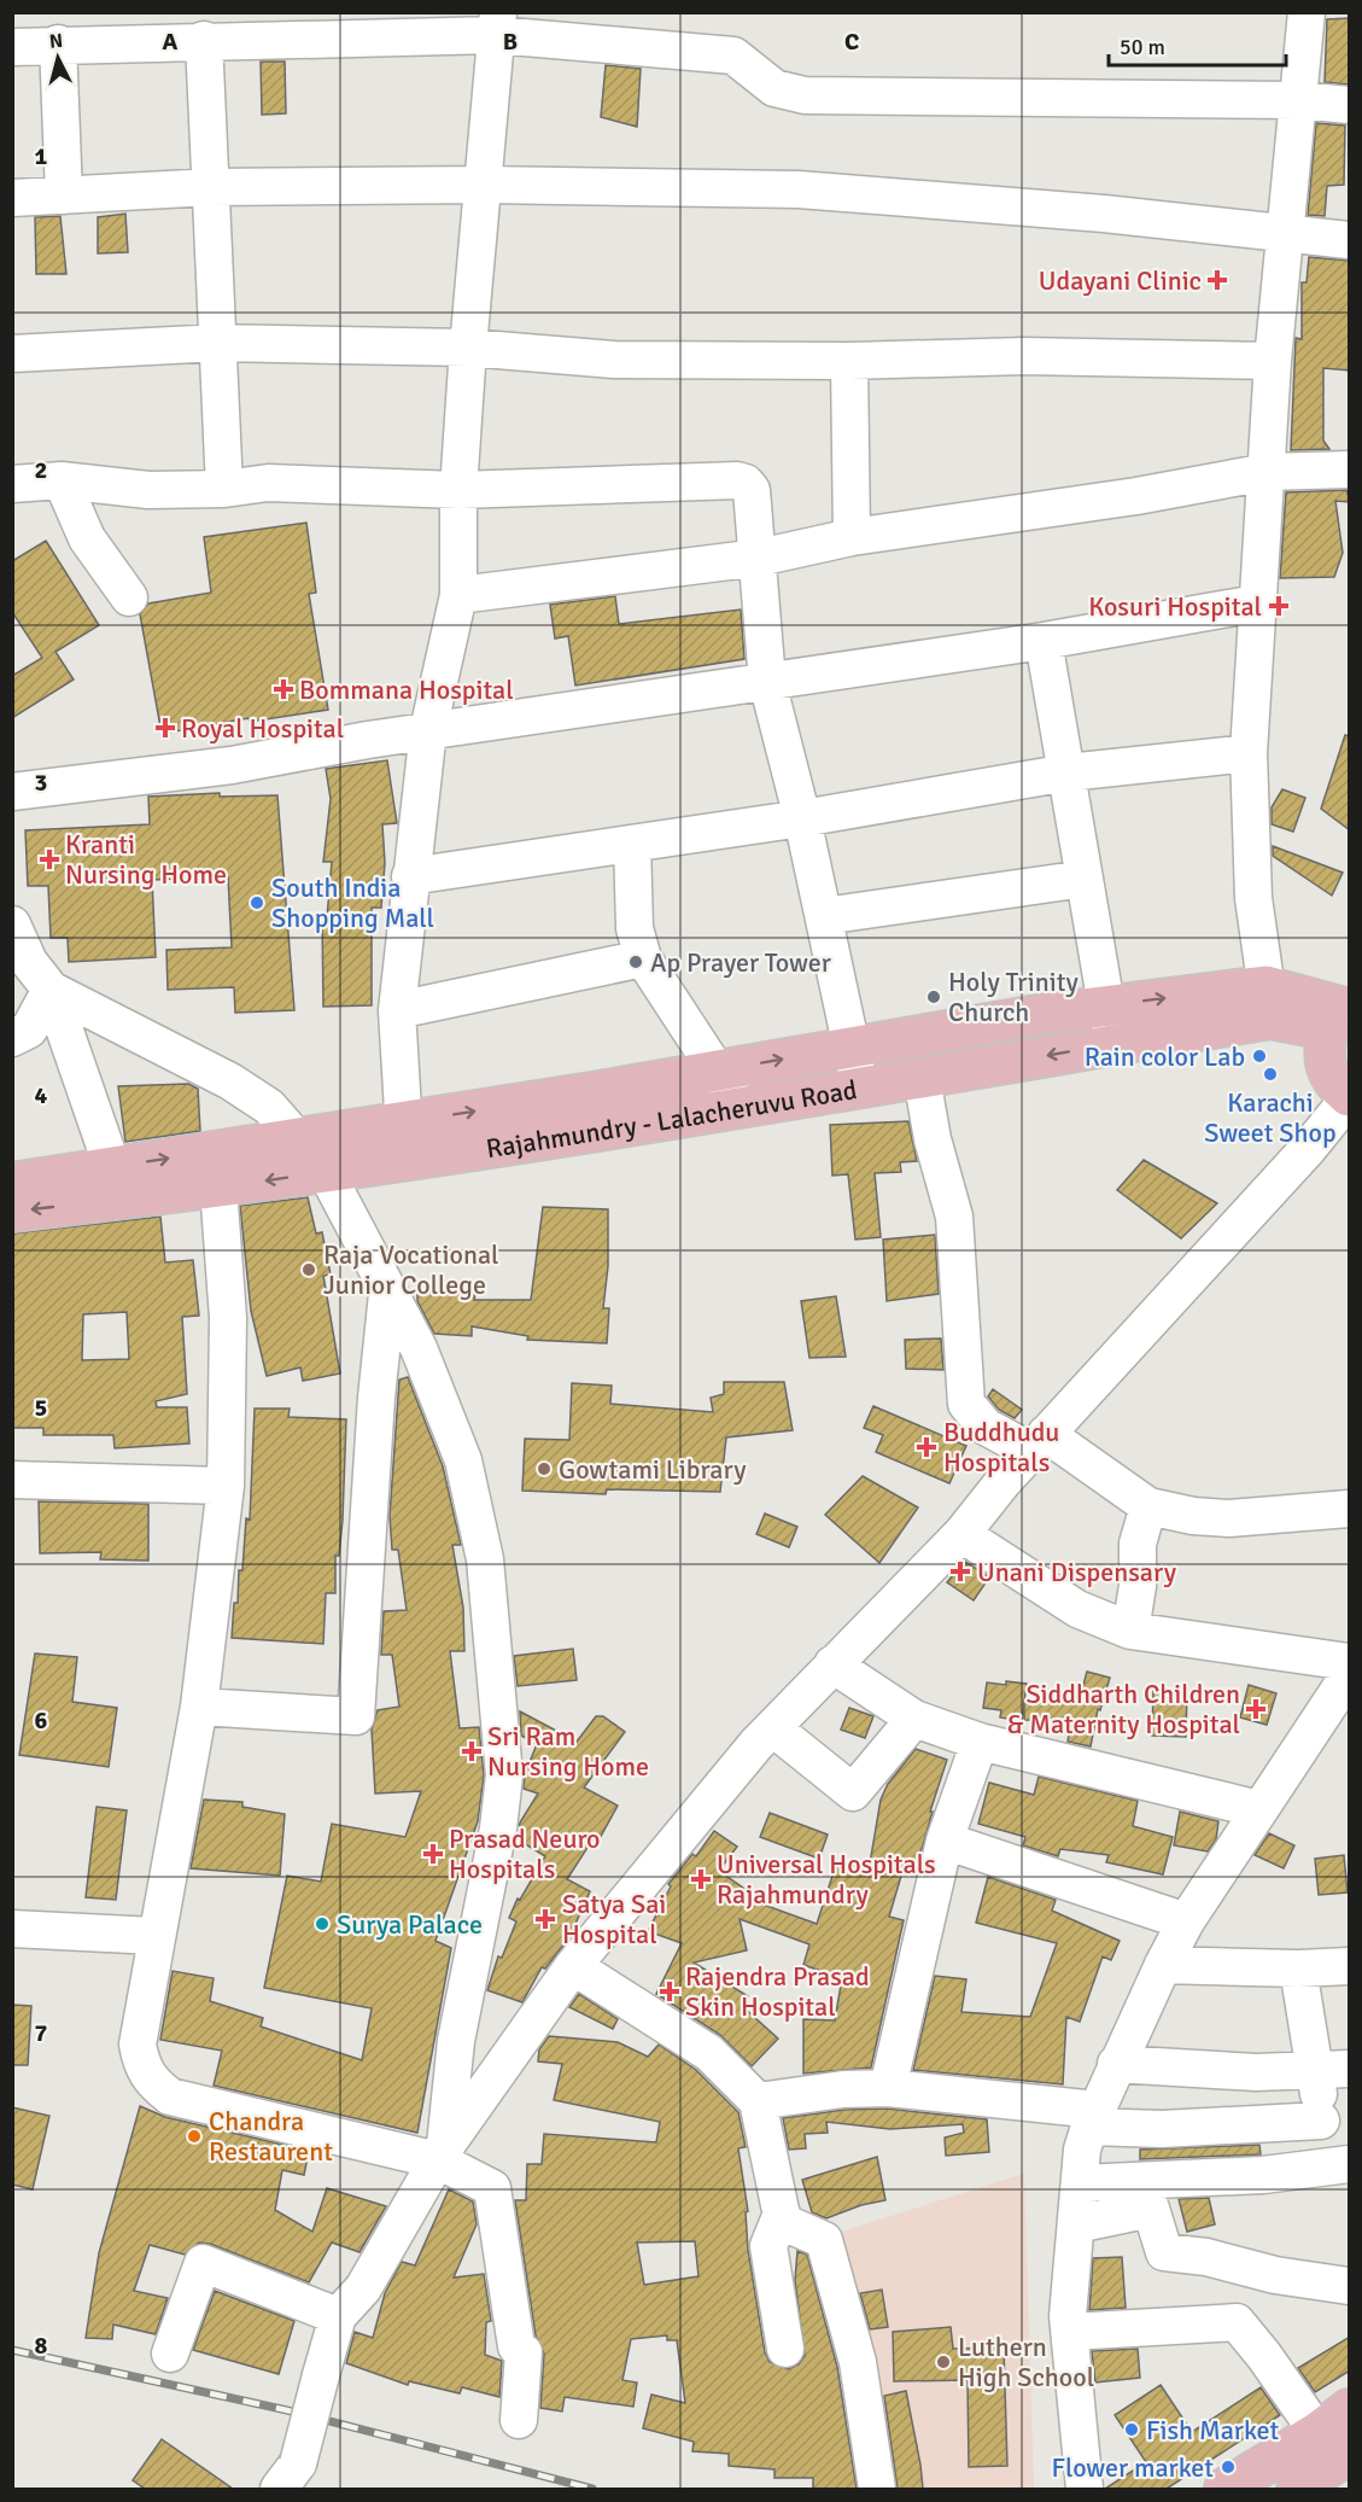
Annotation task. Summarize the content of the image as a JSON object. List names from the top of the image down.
{
  "streets": {
    "main road": ["Rajahmundry - Lalacheruvu Road"]
  },
  "places": {
    "health": [
      "Udayani Clinic",
      "Kosuri Hospital",
      "Bommana Hospital",
      "Royal Hospital",
      "Kranti Nursing Home",
      "Buddhudu Hospitals",
      "Unani Dispensary",
      "Siddharth Children & Maternity Hospital",
      "Sri Ram Nursing Home",
      "Prasad Neuro Hospitals",
      "Universal Hospitals Rajahmundry",
      "Satya Sai Hospital",
      "Rajendra Prasad Skin Hospital"
    ],
    "other": [
      "South India Shopping Mall",
      "Ap Prayer Tower",
      "Holy Trinity Church",
      "Rain color Lab",
      "Karachi Sweet Shop",
      "Raja Vocational Junior College",
      "Gowtami Library",
      "Surya Palace",
      "Chandra Restaurent",
      "Luthern High School",
      "Fish Market",
      "Flower market"
    ]
  },
  "scale_bar": "50 m",
  "north": "top",
  "grid": {
    "columns": ["A", "B", "C"],
    "rows": [
      "1",
      "2",
      "3",
      "4",
      "5",
      "6",
      "7",
      "8"
    ]
  }
}
